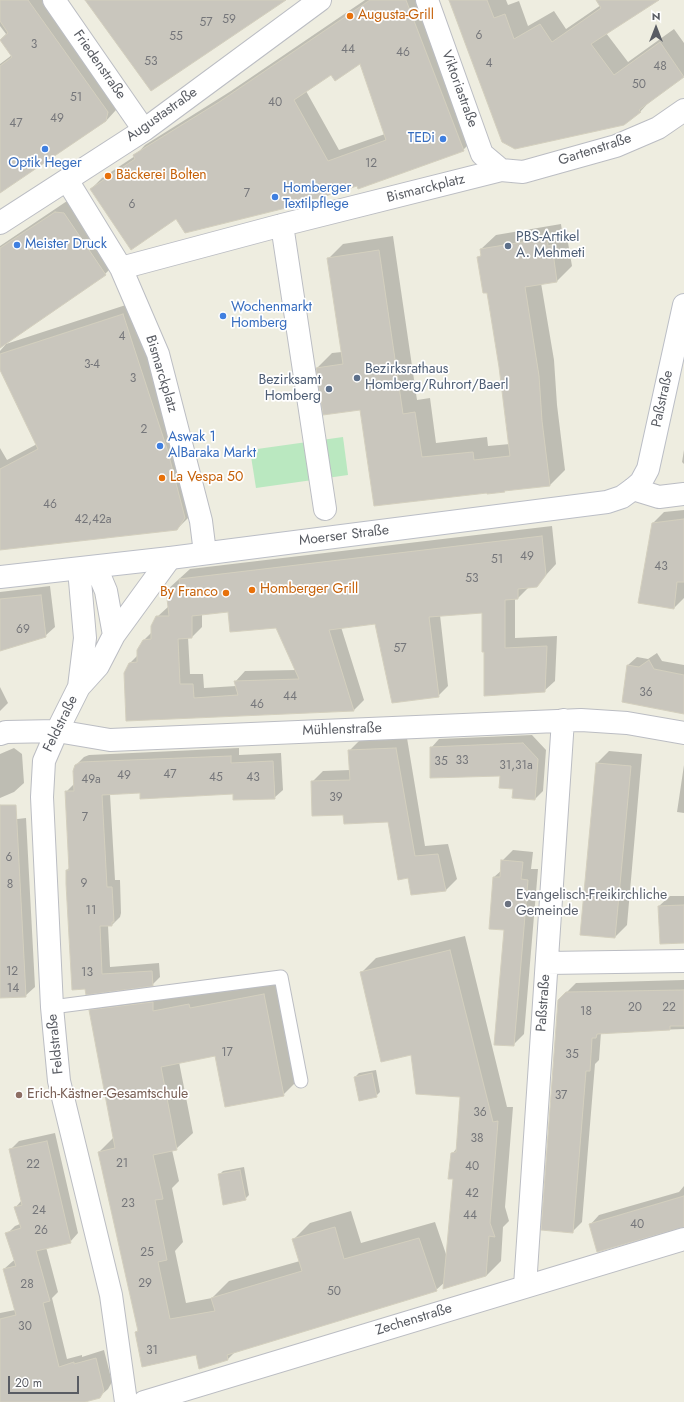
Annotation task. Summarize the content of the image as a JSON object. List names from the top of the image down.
{
  "streets": {
    "street": [
      "Friedenstraße",
      "Viktoriastraße",
      "Augustastraße",
      "Gartenstraße",
      "Bismarckplatz",
      "Paßstraße",
      "Moerser Straße",
      "Feldstraße",
      "Mühlenstraße",
      "Zechenstraße"
    ]
  },
  "crossings": [
    ["Friedenstraße", "Augustastraße"],
    ["Viktoriastraße", "Gartenstraße"],
    ["Viktoriastraße", "Bismarckplatz"],
    ["Augustastraße", "Bismarckplatz"],
    ["Gartenstraße", "Bismarckplatz"],
    ["Bismarckplatz", "Moerser Straße"],
    ["Paßstraße", "Moerser Straße"],
    ["Paßstraße", "Mühlenstraße"],
    ["Paßstraße", "Zechenstraße"],
    ["Moerser Straße", "Feldstraße"],
    ["Feldstraße", "Mühlenstraße"]
  ],
  "places": [
    "Augusta-Grill",
    "TEDi",
    "Optik Heger",
    "Bäckerei Bolten",
    "Homberger Textilpflege",
    "Meister Druck",
    "PBS-Artikel A. Mehmeti",
    "Wochenmarkt Homberg",
    "Bezirksrathaus Homberg/Ruhrort/Baerl",
    "Bezirksamt Homberg",
    "Aswak 1 AlBaraka Markt",
    "La Vespa 50",
    "Homberger Grill",
    "By Franco",
    "Evangelisch-Freikirchliche Gemeinde",
    "Erich-Kästner-Gesamtschule"
  ],
  "house_numbers": [
    "59",
    "57",
    "6",
    "55",
    "3",
    "44",
    "46",
    "53",
    "4",
    "48",
    "50",
    "51",
    "40",
    "49",
    "47",
    "12",
    "7",
    "6",
    "4",
    "3-4",
    "3",
    "2",
    "46",
    "42,42a",
    "49",
    "51",
    "43",
    "53",
    "69",
    "57",
    "36",
    "44",
    "46",
    "33",
    "35",
    "31,31a",
    "47",
    "49",
    "45",
    "43",
    "49a",
    "39",
    "7",
    "6",
    "9",
    "8",
    "11",
    "12",
    "13",
    "14",
    "20",
    "22",
    "18",
    "17",
    "35",
    "37",
    "36",
    "38",
    "21",
    "22",
    "40",
    "42",
    "23",
    "24",
    "44",
    "40",
    "26",
    "25",
    "29",
    "28",
    "50",
    "30",
    "31"
  ],
  "scale_bar": "20 m",
  "north": "top"
}
